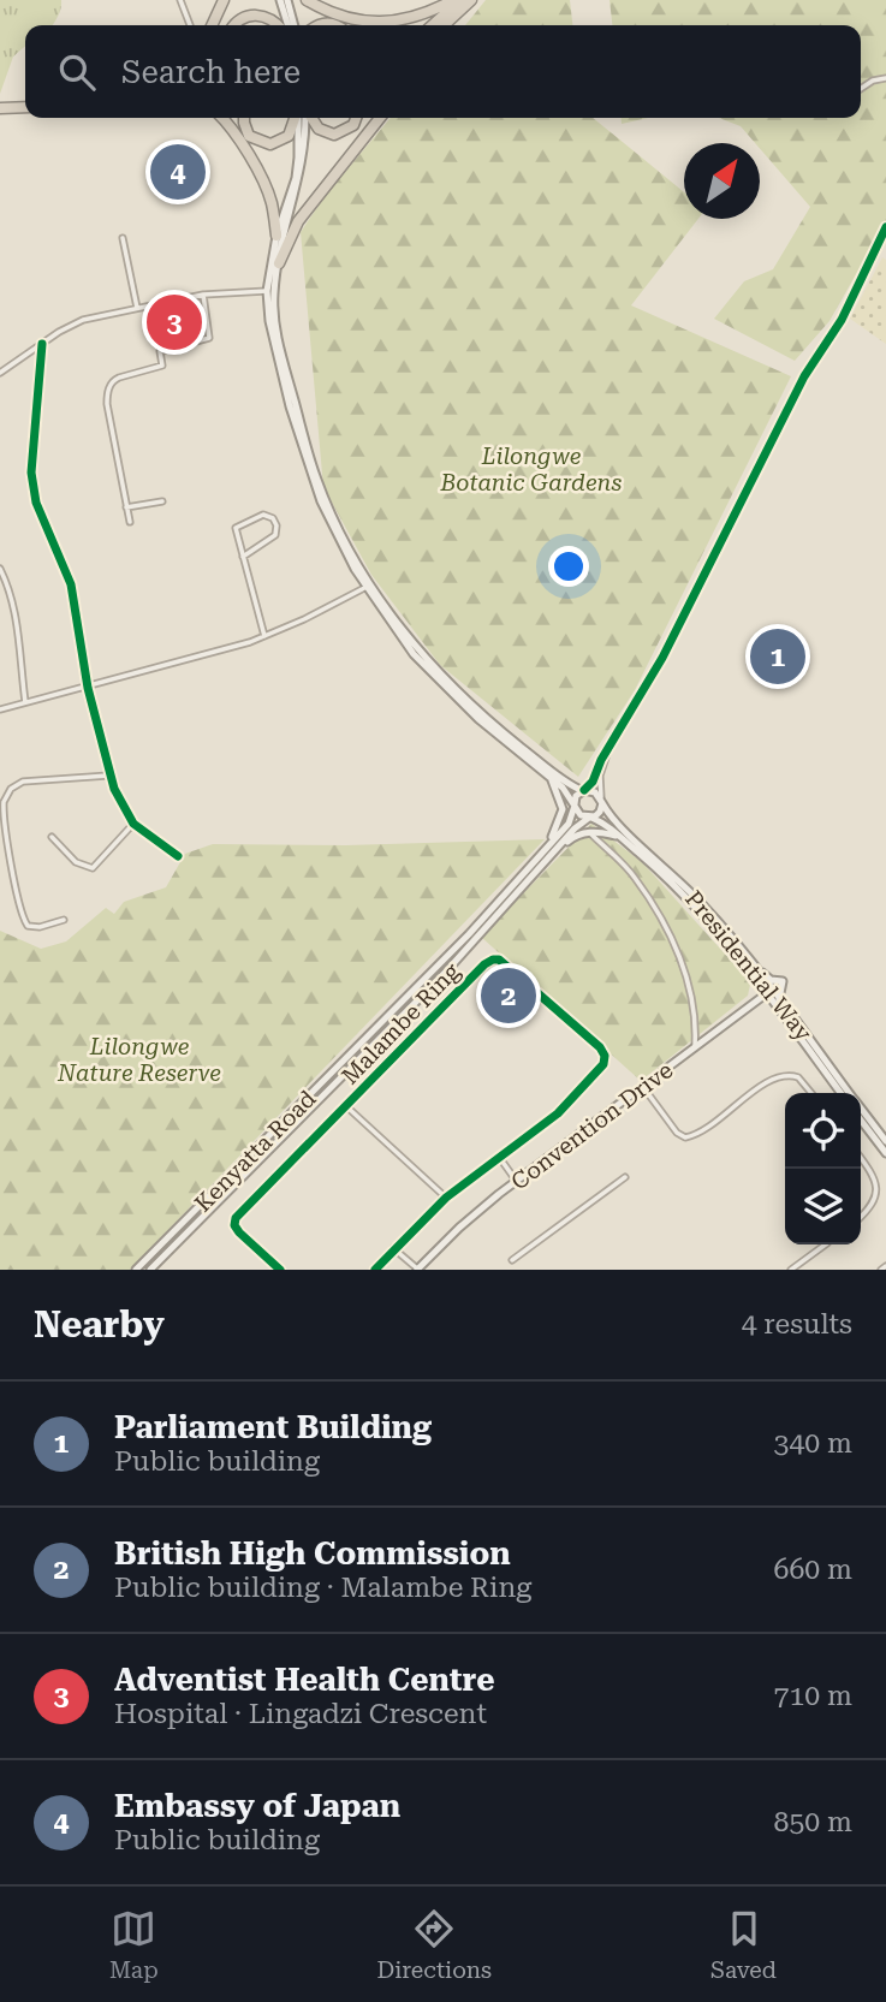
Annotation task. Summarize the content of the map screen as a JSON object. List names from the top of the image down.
{
  "streets": {
    "main road": ["Presidential Way", "Convention Drive", "Kenyatta Road"],
    "street": ["Malambe Ring"]
  },
  "crossings": [
    ["Presidential Way", "Convention Drive"],
    ["Presidential Way", "Kenyatta Road"]
  ],
  "parks": ["Lilongwe Botanic Gardens", "Lilongwe Nature Reserve"],
  "north": "top right",
  "page": {
    "search": "Search here",
    "pins": [
      "4",
      "3",
      "1",
      "2"
    ],
    "heading": ["Nearby", "4 results"],
    "list": [
      {
        "mark": "1",
        "name": "Parliament Building",
        "note": "Public building",
        "value": "340 m"
      },
      {
        "mark": "2",
        "name": "British High Commission",
        "note": "Public building · Malambe Ring",
        "value": "660 m"
      },
      {
        "mark": "3",
        "name": "Adventist Health Centre",
        "note": "Hospital · Lingadzi Crescent",
        "value": "710 m"
      },
      {
        "mark": "4",
        "name": "Embassy of Japan",
        "note": "Public building",
        "value": "850 m"
      }
    ],
    "nav": ["Map", "Directions", "Saved"]
  }
}
